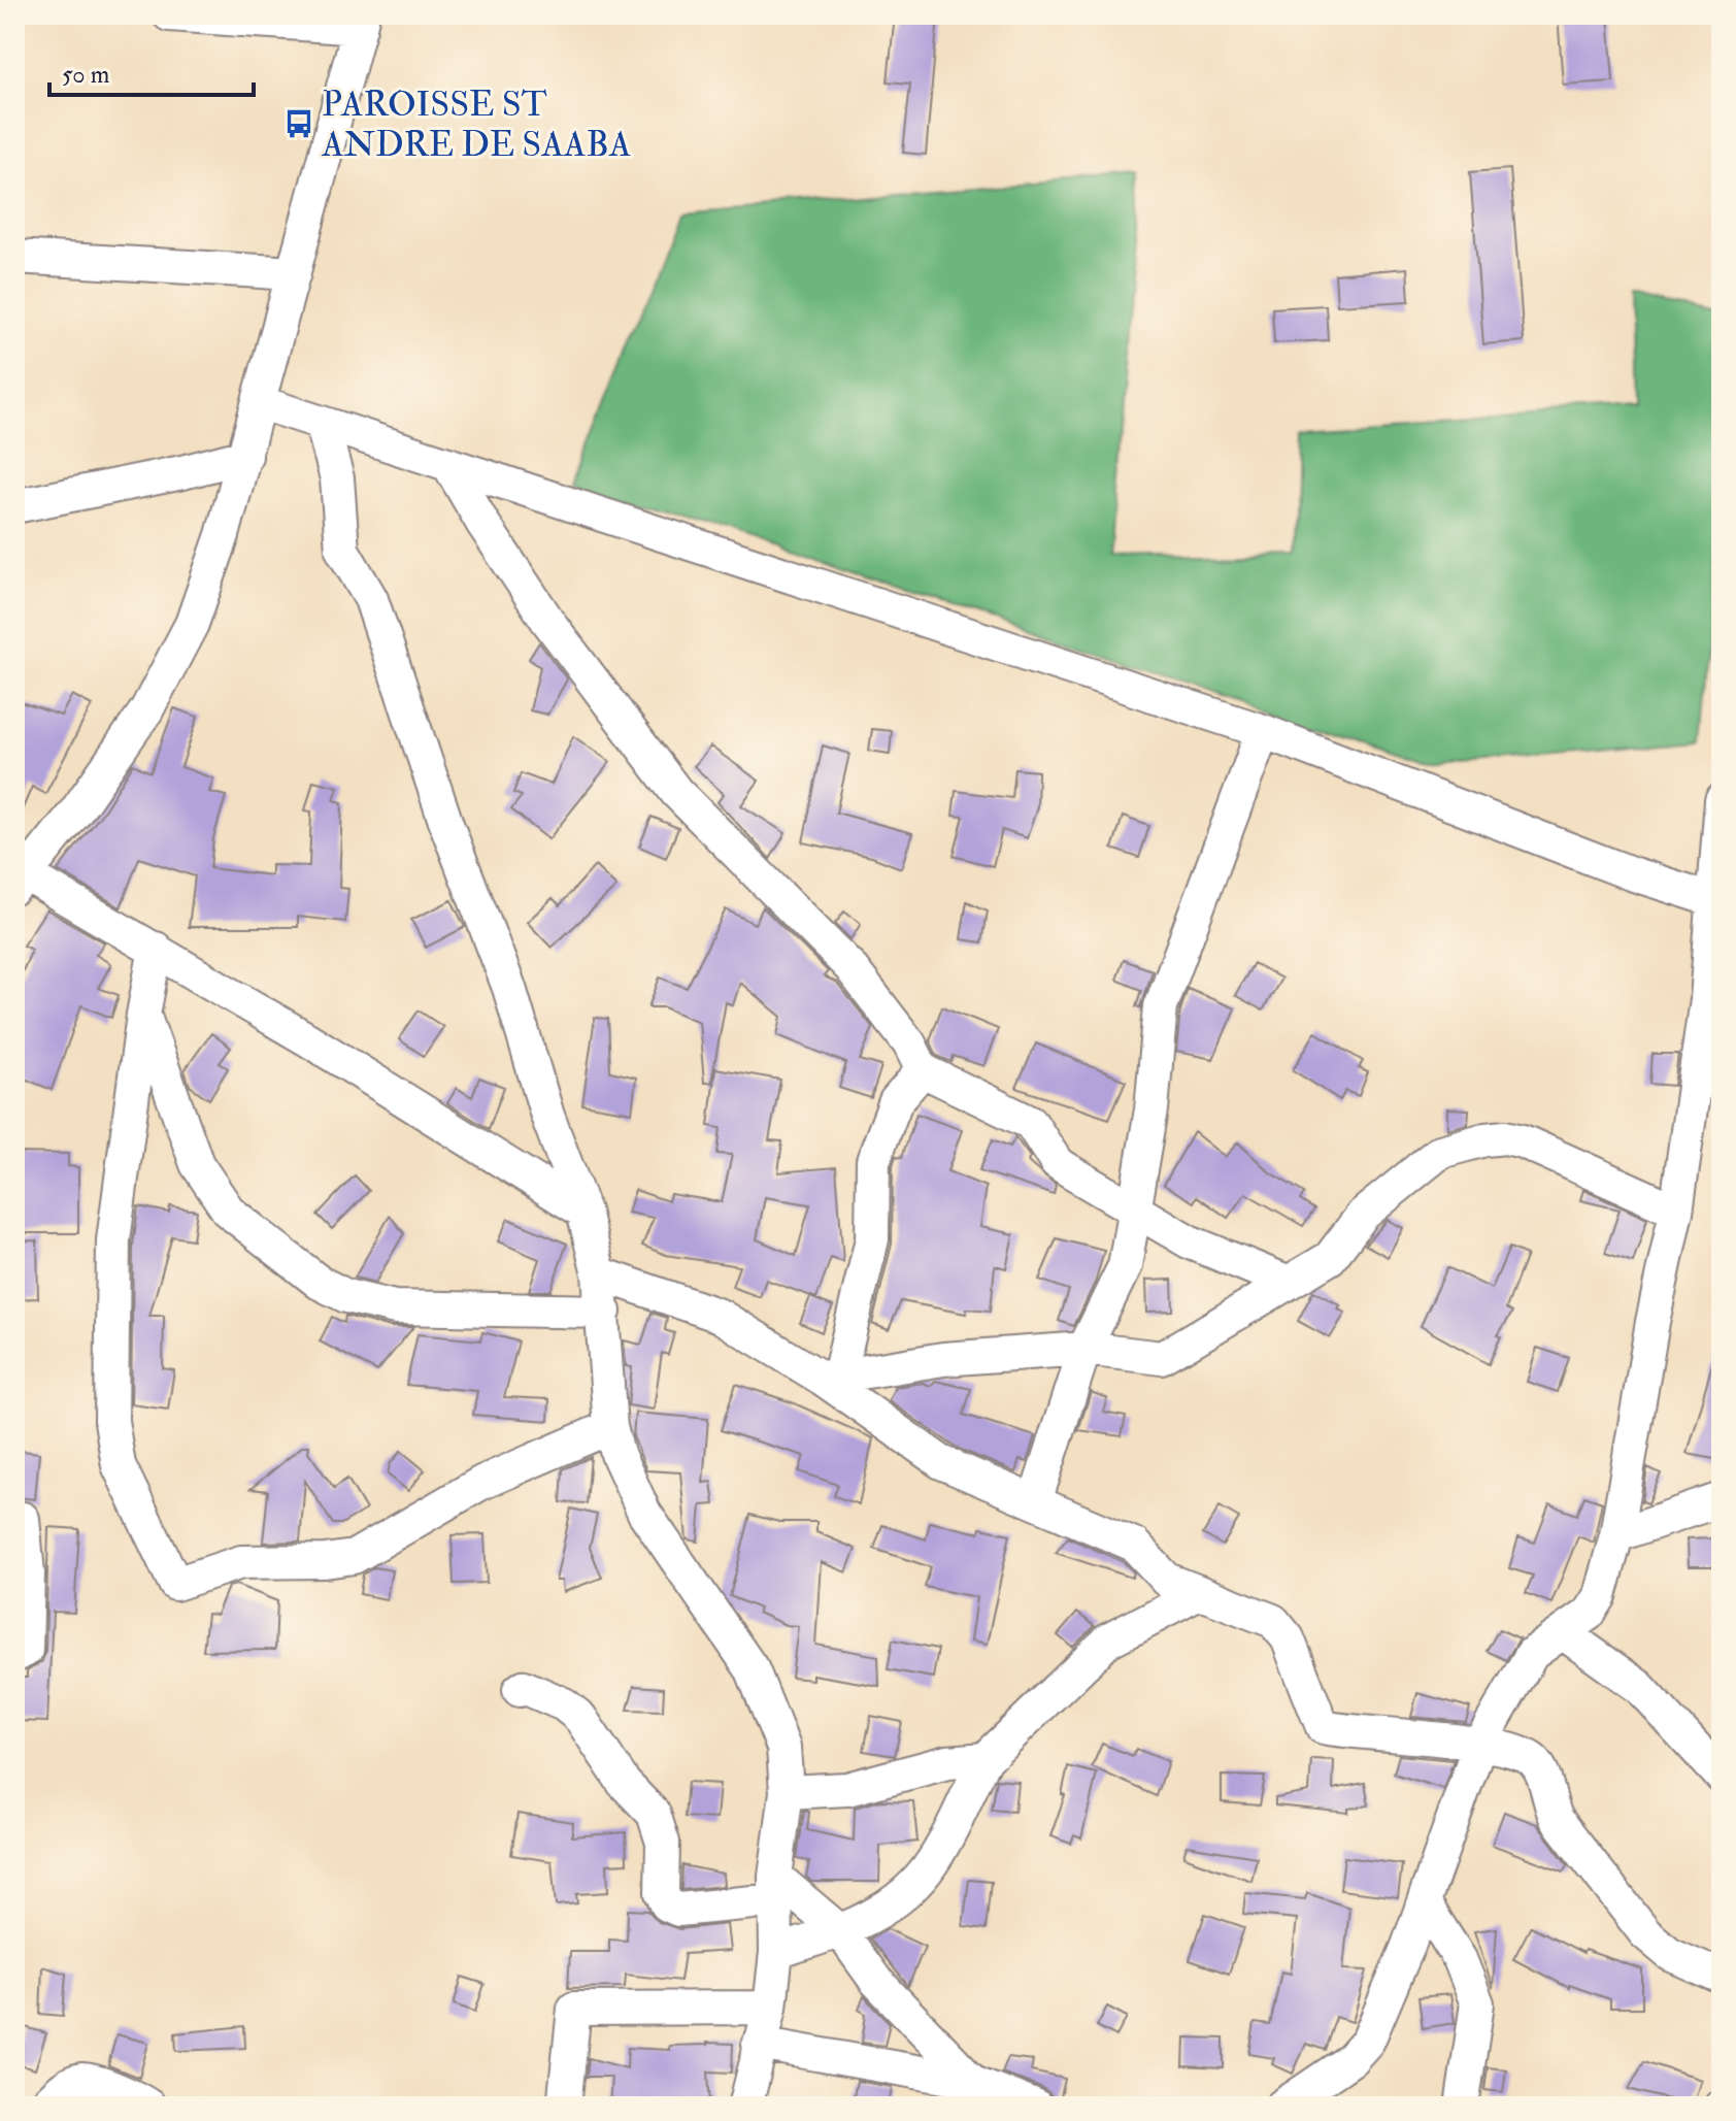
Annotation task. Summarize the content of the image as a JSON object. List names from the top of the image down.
{
  "places": {
    "bus stop": ["PAROISSE ST ANDRE DE SAABA"]
  },
  "scale_bar": "50 m"
}
